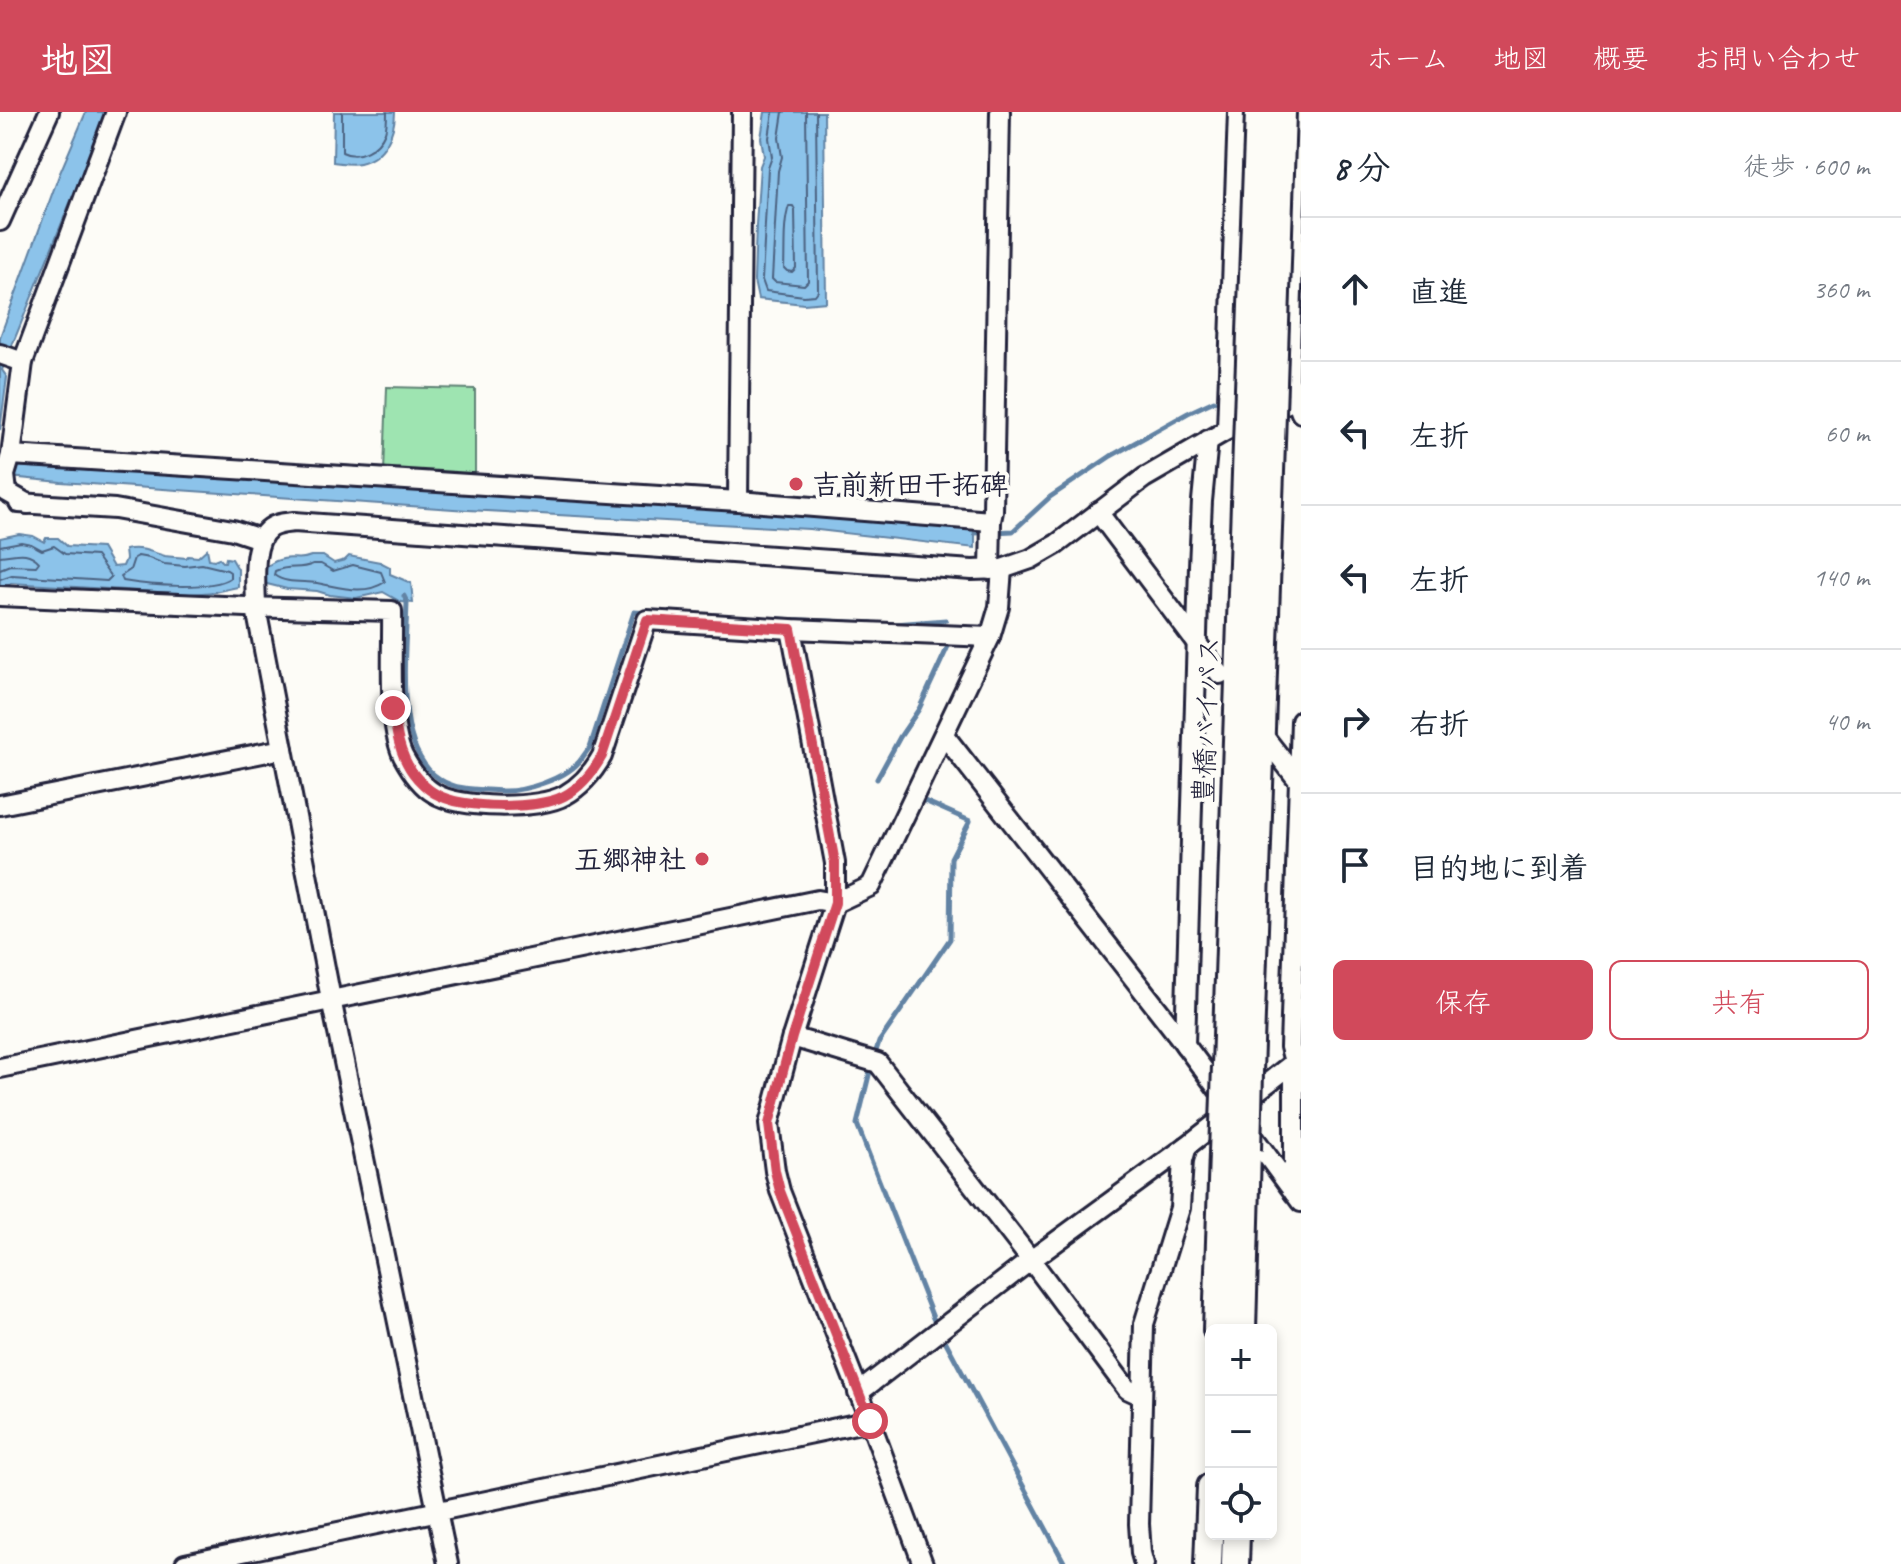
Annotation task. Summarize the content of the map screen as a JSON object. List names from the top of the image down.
{
  "streets": {
    "highway": ["豊橋バイパス"]
  },
  "places": ["吉前新田干拓碑", "五郷神社"],
  "page": {
    "header": "地図",
    "nav": [
      "ホーム",
      "地図",
      "概要",
      "お問い合わせ"
    ],
    "heading": ["8 分", "徒歩 · 600 m"],
    "list": [
      ["直進", "360 m"],
      ["左折", "60 m"],
      ["左折", "140 m"],
      ["右折", "40 m"],
      "目的地に到着"
    ],
    "buttons": ["保存", "共有"],
    "map_buttons": ["+", "−"]
  }
}
